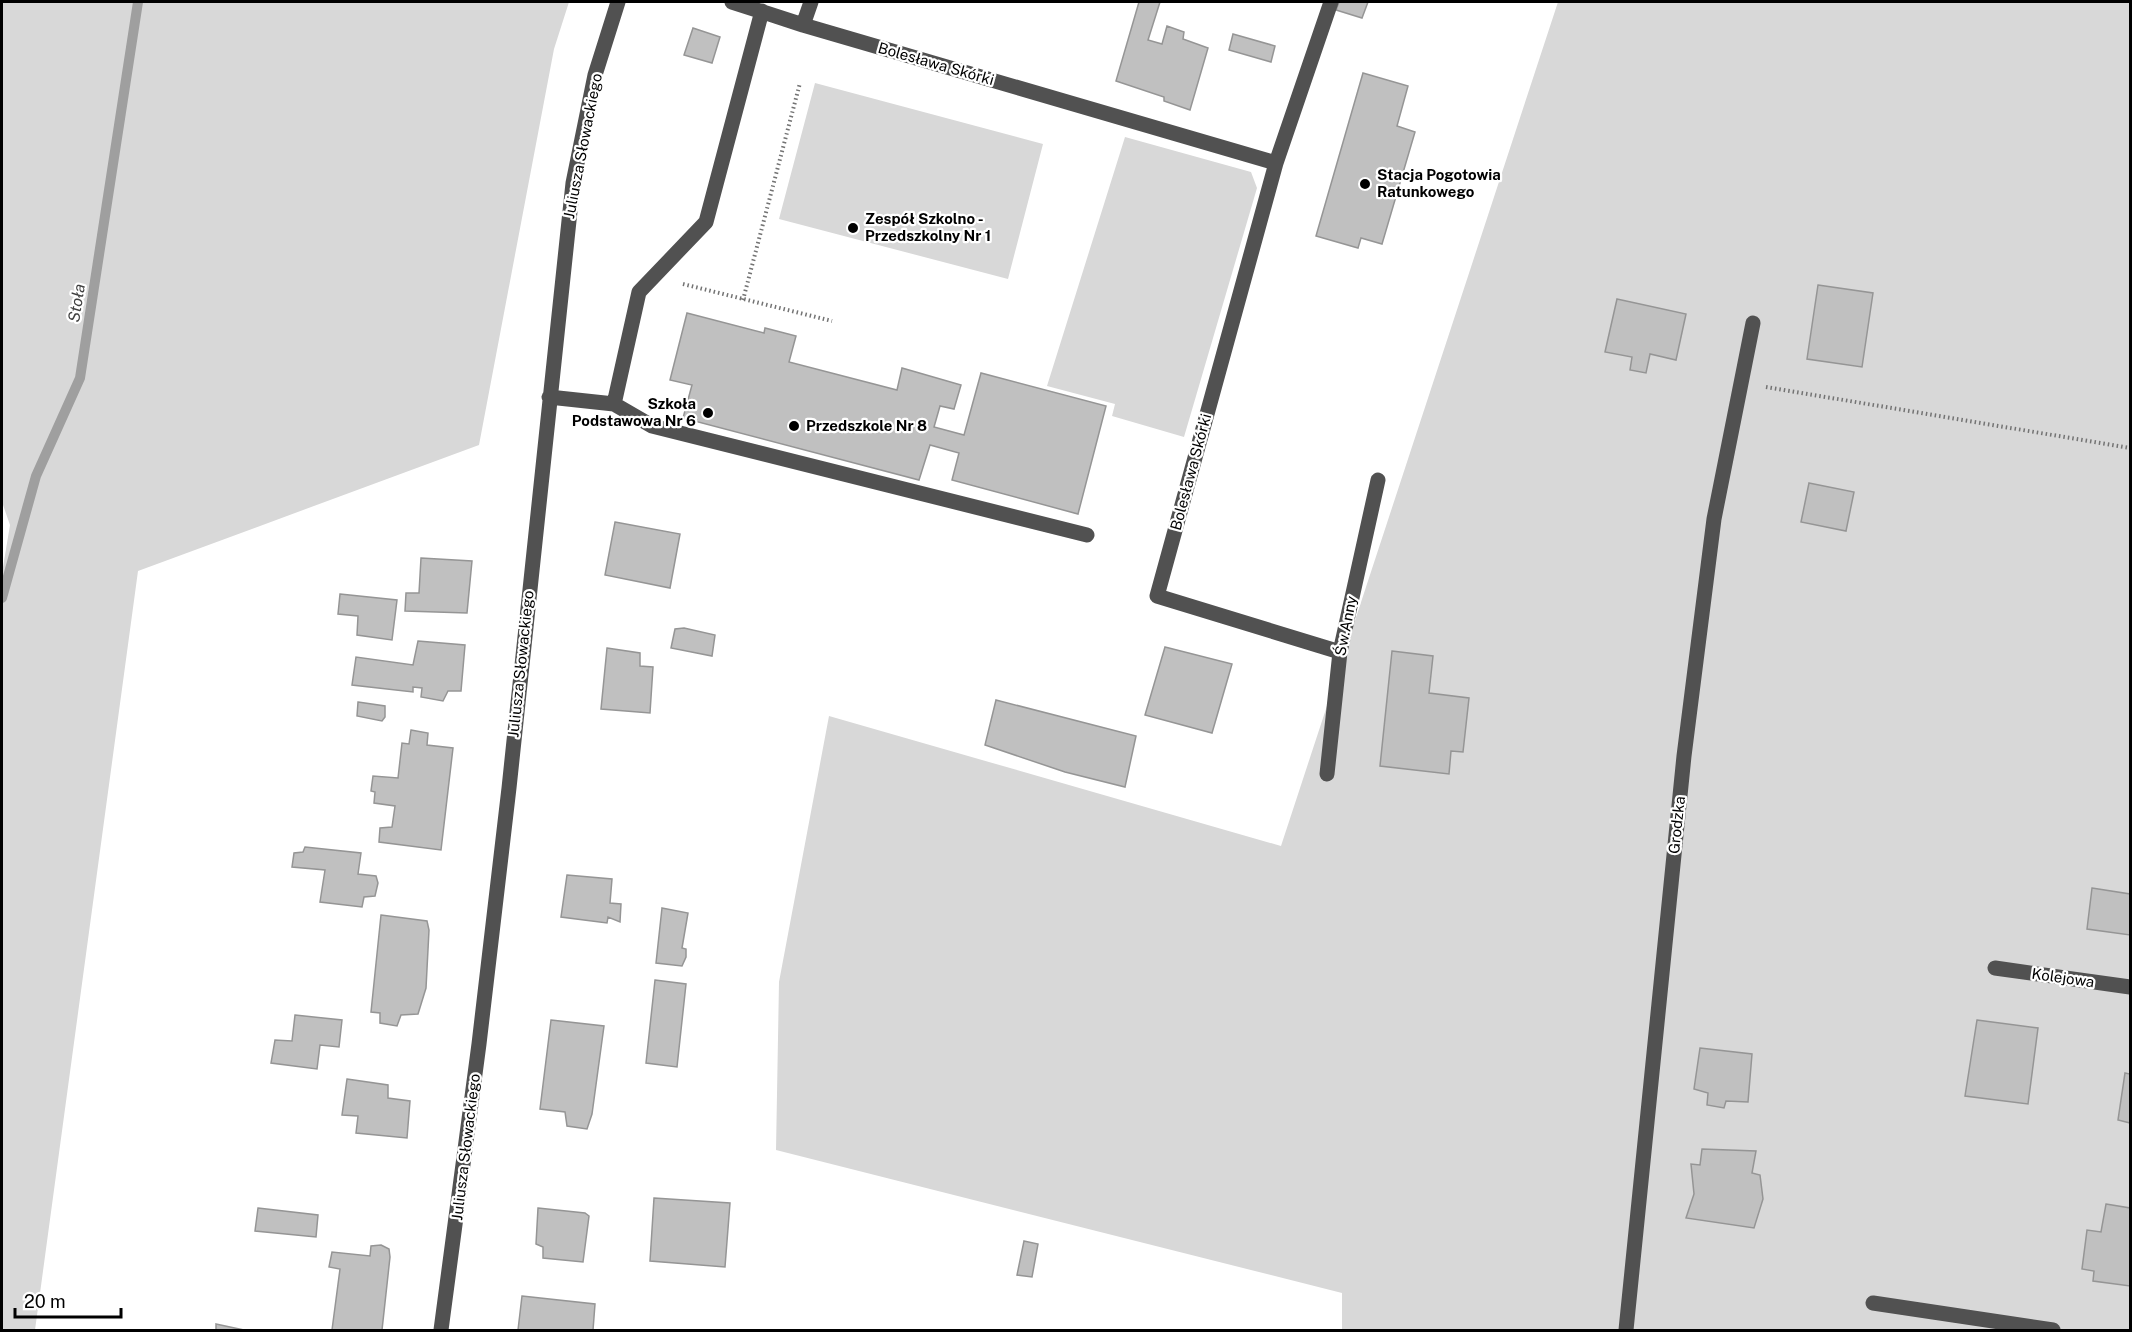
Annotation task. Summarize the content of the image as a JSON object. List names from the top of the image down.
{
  "streets": {
    "street": [
      "Bolesława Skórki",
      "Juliusza Słowackiego",
      "Św.Anny",
      "Grodzka",
      "Kolejowa"
    ]
  },
  "crossings": [
    ["Bolesława Skórki", "Św.Anny"]
  ],
  "water": ["Stoła"],
  "places": [
    "Stacja Pogotowia Ratunkowego",
    "Zespół Szkolno - Przedszkolny Nr 1",
    "Szkoła Podstawowa Nr 6",
    "Przedszkole Nr 8"
  ],
  "scale_bar": "20 m"
}
